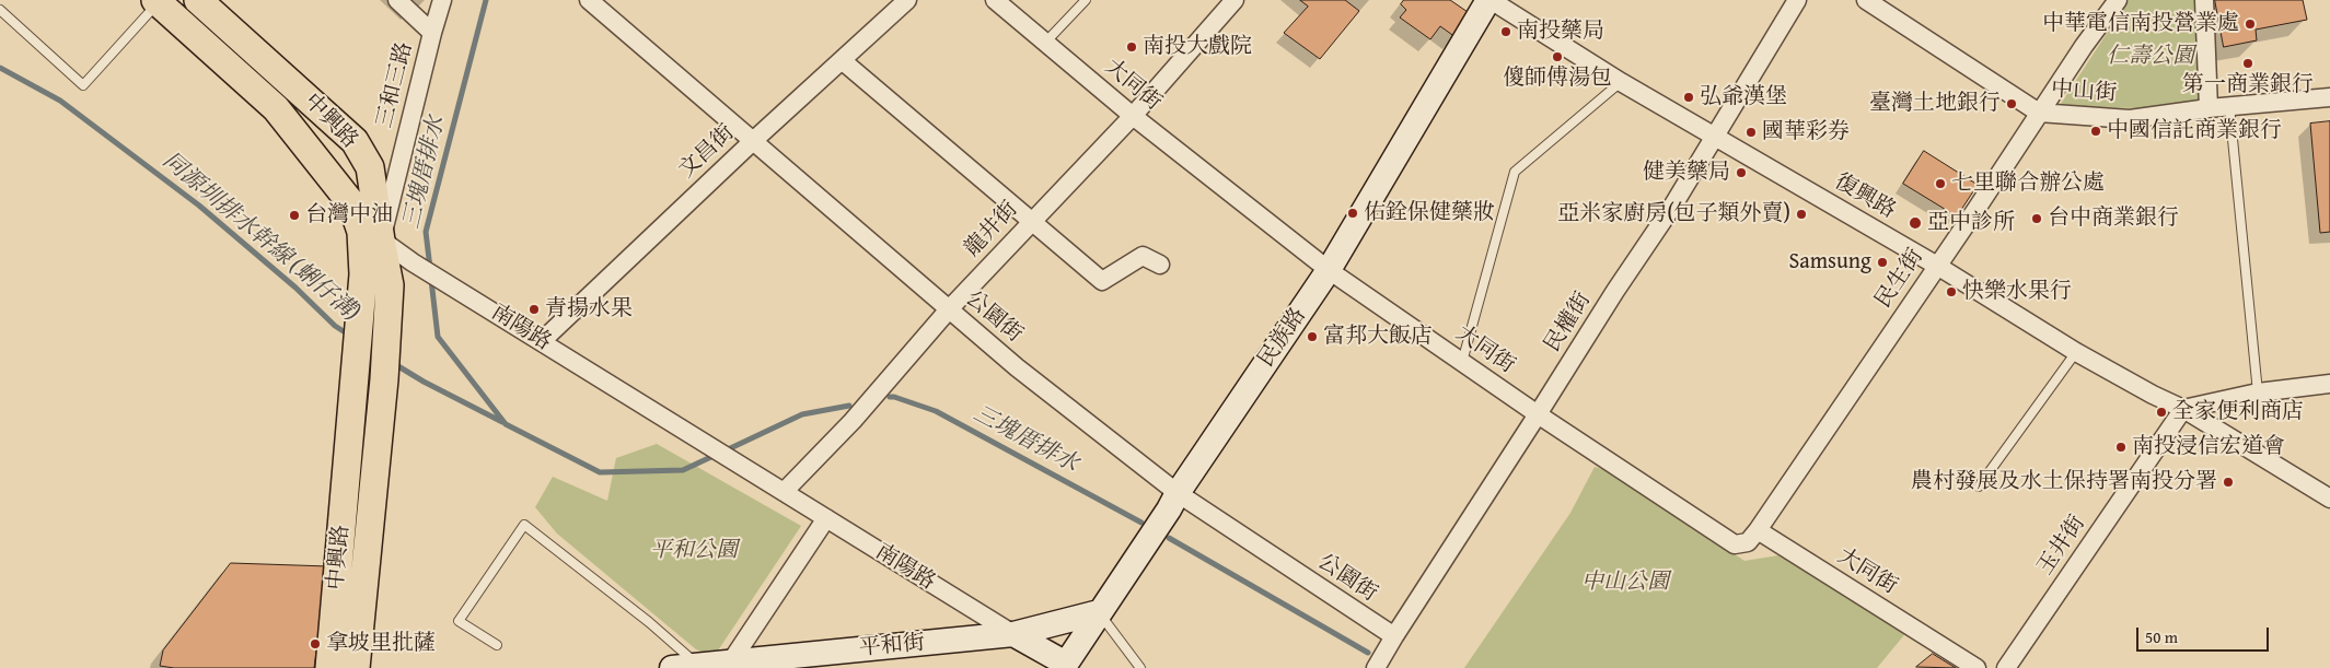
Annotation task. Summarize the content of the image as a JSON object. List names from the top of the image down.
{
  "streets": {
    "main road": [
      "中興路",
      "南陽路",
      "民族路",
      "平和街"
    ],
    "street": [
      "三和三路",
      "大同街",
      "中山街",
      "文昌街",
      "復興路",
      "龍井街",
      "民生街",
      "公園街",
      "民權街",
      "玉井街"
    ]
  },
  "crossings": [
    ["三和三路", "中興路"],
    ["三和三路", "南陽路"],
    ["大同街", "龍井街"],
    ["大同街", "民生街"],
    ["大同街", "民權街"],
    ["大同街", "民族路"],
    ["中山街", "民生街"],
    ["中興路", "南陽路"],
    ["文昌街", "公園街"],
    ["文昌街", "南陽路"],
    ["復興路", "民生街"],
    ["復興路", "民權街"],
    ["復興路", "民族路"],
    ["復興路", "玉井街"],
    ["龍井街", "公園街"],
    ["龍井街", "南陽路"],
    ["公園街", "民權街"],
    ["公園街", "民族路"],
    ["南陽路", "民族路"],
    ["南陽路", "平和街"],
    ["民族路", "平和街"]
  ],
  "water": ["三塊厝排水", "同源圳排水幹線 (蜊仔溝)"],
  "parks": ["仁壽公園", "平和公園", "中山公園"],
  "places": [
    "中華電信南投營業處",
    "南投藥局",
    "南投大戲院",
    "傻師傅湯包",
    "第一商業銀行",
    "弘爺漢堡",
    "臺灣土地銀行",
    "中國信託商業銀行",
    "國華彩券",
    "健美藥局",
    "七里聯合辦公處",
    "佑銓保健藥妝",
    "亞米家廚房(包子類外賣)",
    "台灣中油",
    "台中商業銀行",
    "亞中診所",
    "Samsung",
    "快樂水果行",
    "青揚水果",
    "富邦大飯店",
    "全家便利商店",
    "南投浸信宏道會",
    "農村發展及水土保持署南投分署",
    "拿坡里批薩"
  ],
  "scale_bar": "50 m"
}
